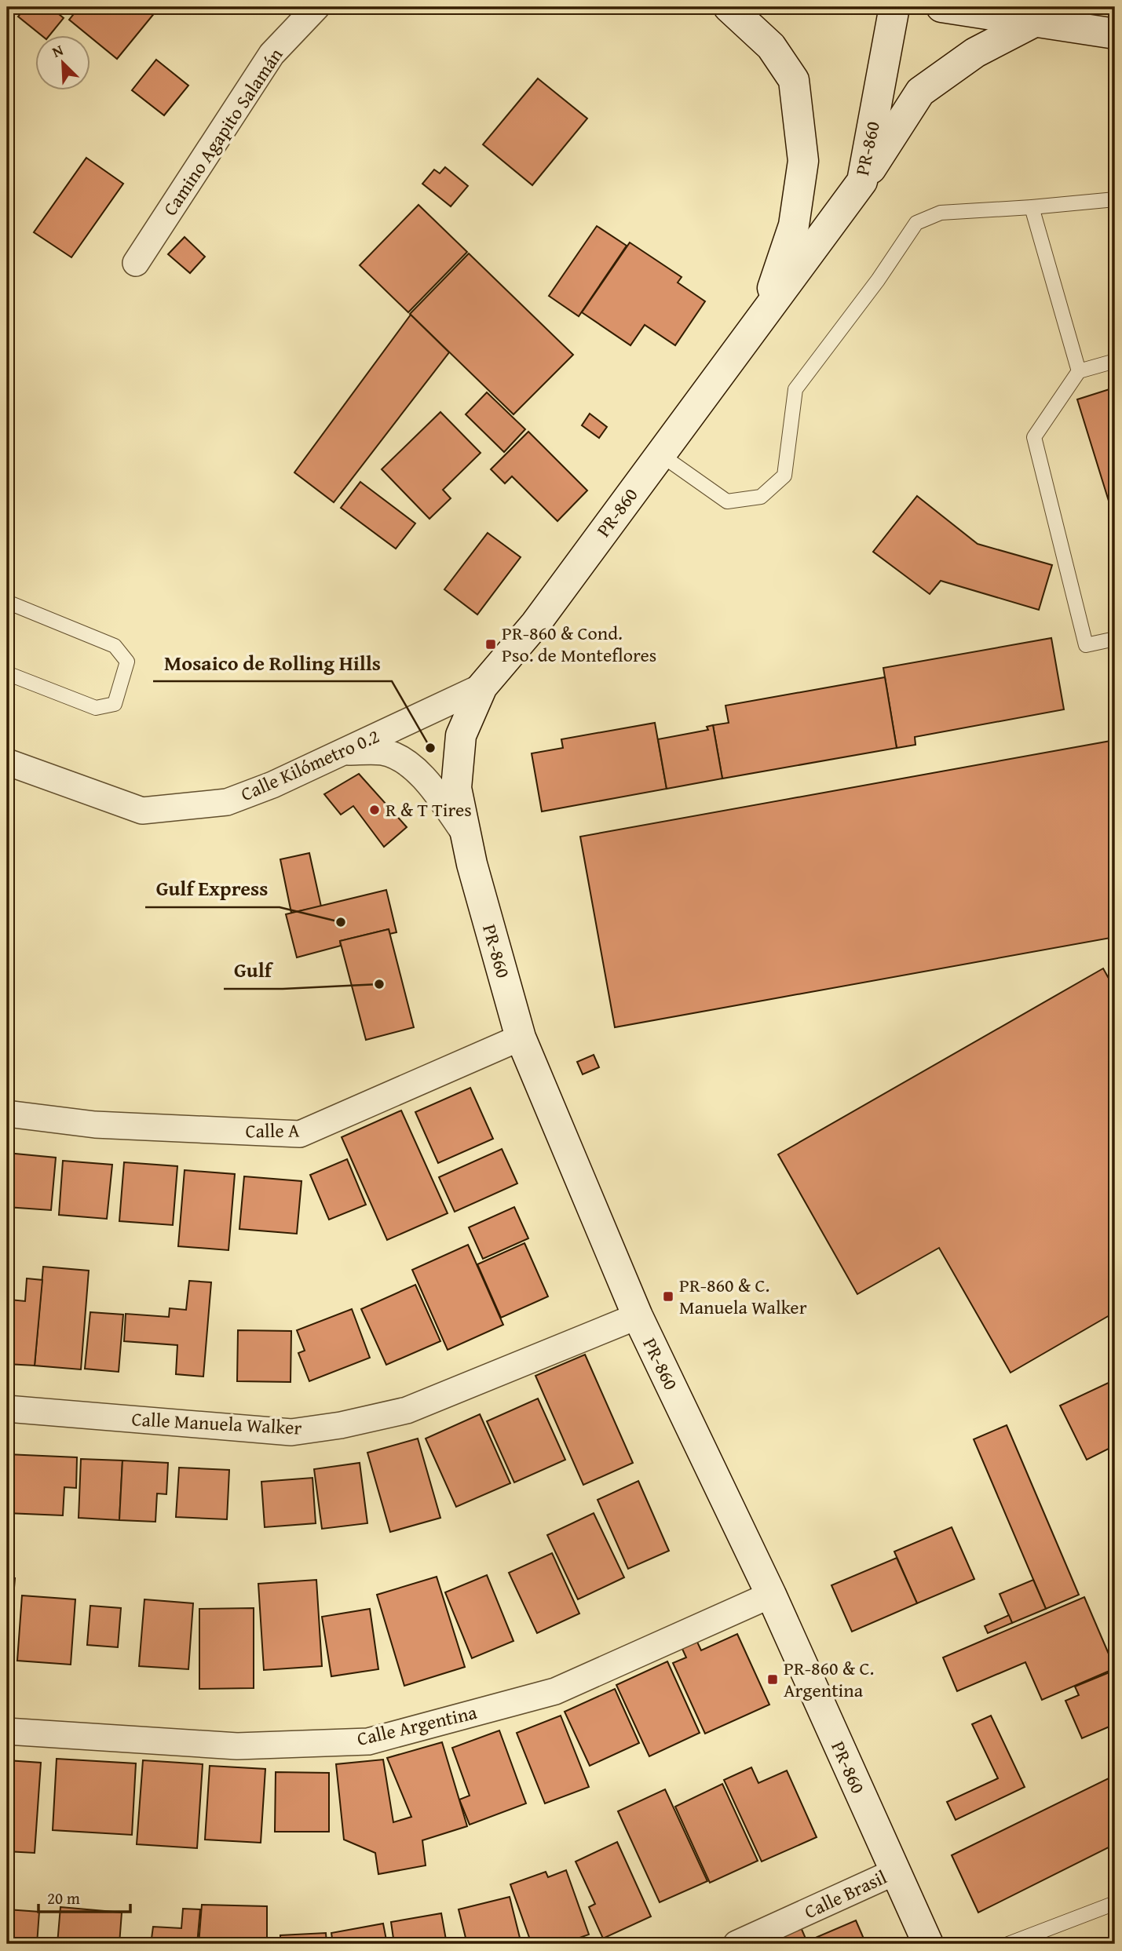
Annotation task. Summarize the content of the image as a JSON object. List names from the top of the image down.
{
  "streets": {
    "street": [
      "Camino Agapito Salamán",
      "PR-860",
      "Calle Kilómetro 0.2",
      "Calle A",
      "Calle Manuela Walker",
      "Calle Argentina",
      "Calle Brasil"
    ]
  },
  "crossings": [
    ["PR-860", "Calle Kilómetro 0.2"],
    ["PR-860", "Calle A"],
    ["PR-860", "Calle Manuela Walker"],
    ["PR-860", "Calle Argentina"],
    ["PR-860", "Calle Brasil"]
  ],
  "places": {
    "transit": ["PR-860 & Cond. Pso. de Monteflores", "PR-860 & C. Manuela Walker", "PR-860 & C. Argentina"],
    "other": [
      "Mosaico de Rolling Hills",
      "R & T Tires",
      "Gulf Express",
      "Gulf"
    ]
  },
  "scale_bar": "20 m",
  "north": "top left"
}
